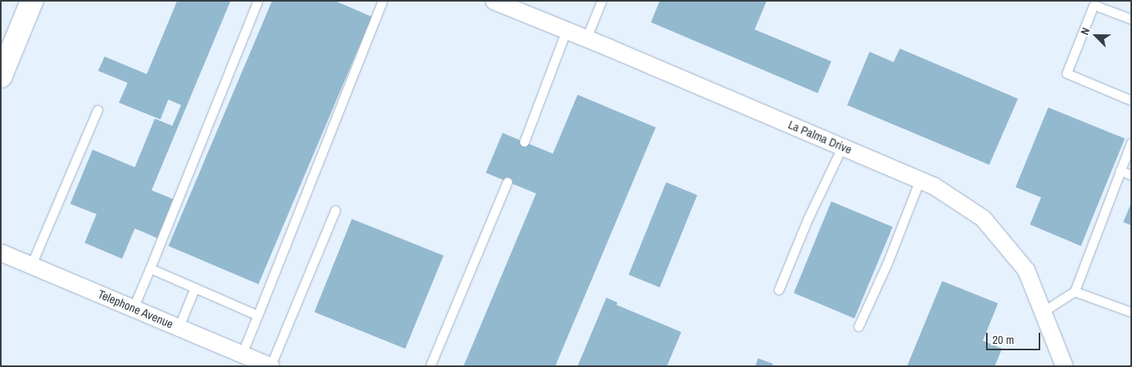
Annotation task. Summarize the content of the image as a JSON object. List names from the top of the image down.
{
  "streets": {
    "street": ["La Palma Drive", "Telephone Avenue"]
  },
  "scale_bar": "20 m",
  "north": "top left"
}
